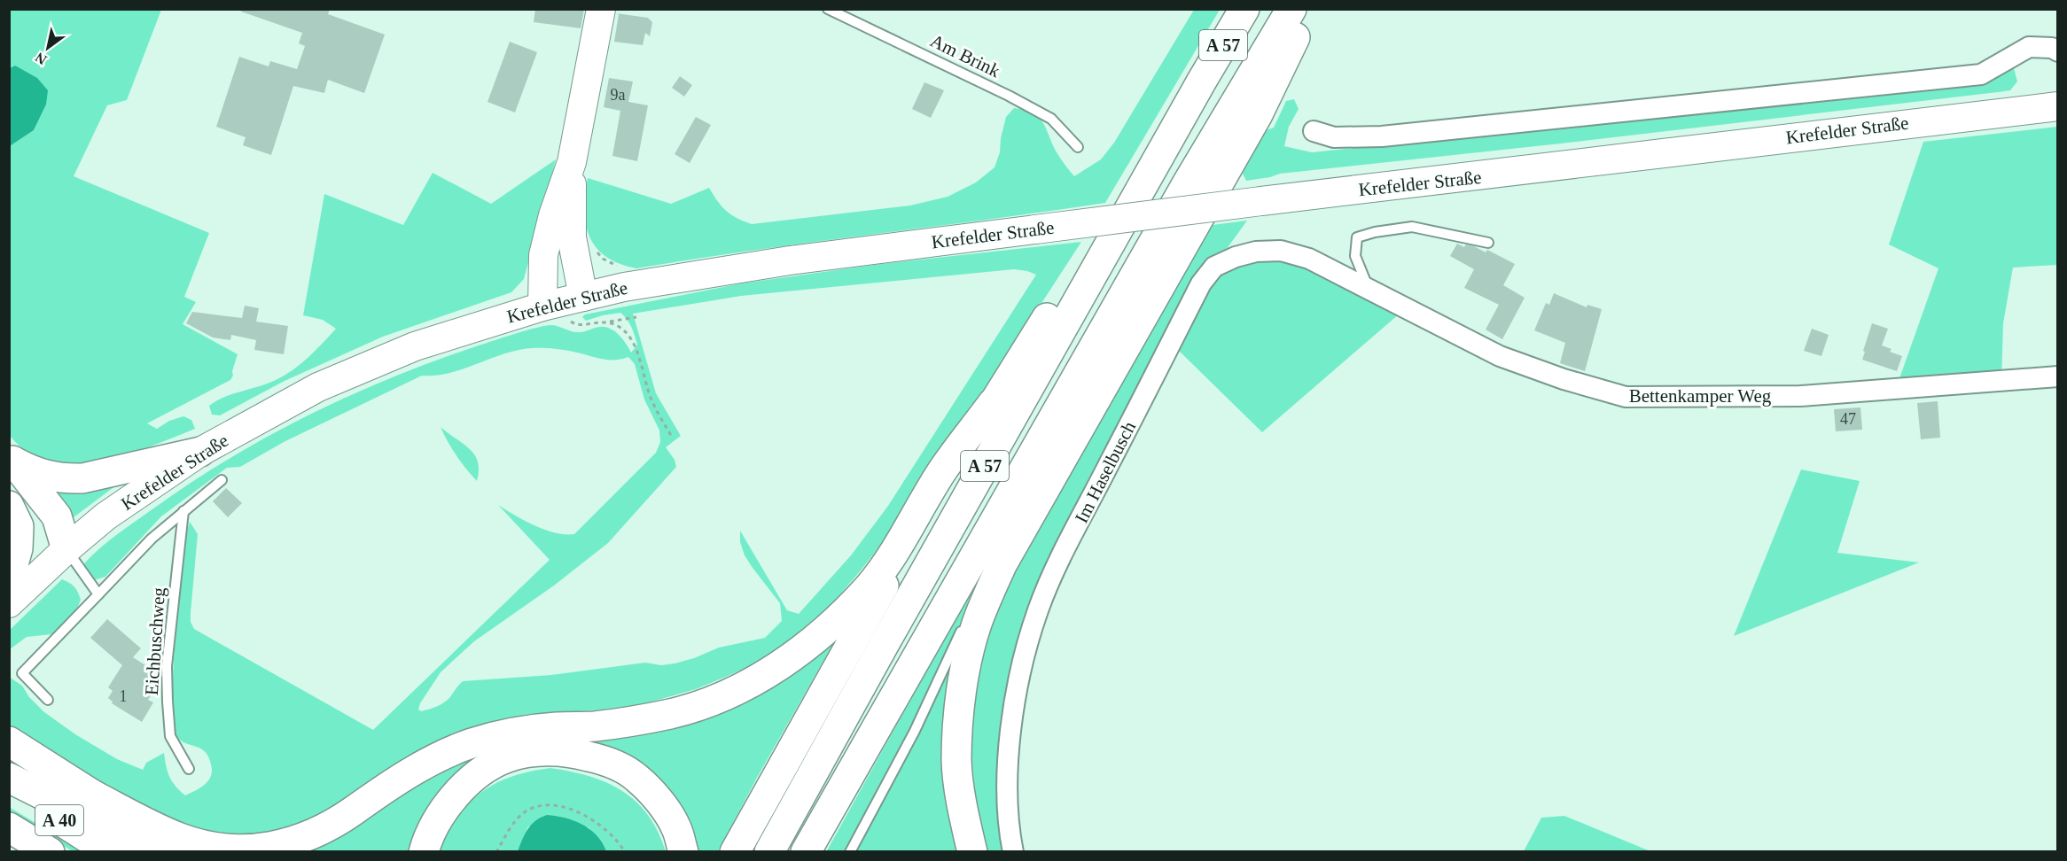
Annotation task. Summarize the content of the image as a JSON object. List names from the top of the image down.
{
  "streets": {
    "highway": ["A 57", "A 40"],
    "main road": ["Krefelder Straße"],
    "street": ["Bettenkamper Weg", "Im Haselbusch"],
    "lane": ["Am Brink", "Eichbuschweg"]
  },
  "crossings": [
    ["Bettenkamper Weg", "Im Haselbusch"]
  ],
  "house_numbers": ["9a", "47", "1"],
  "north": "bottom left"
}
